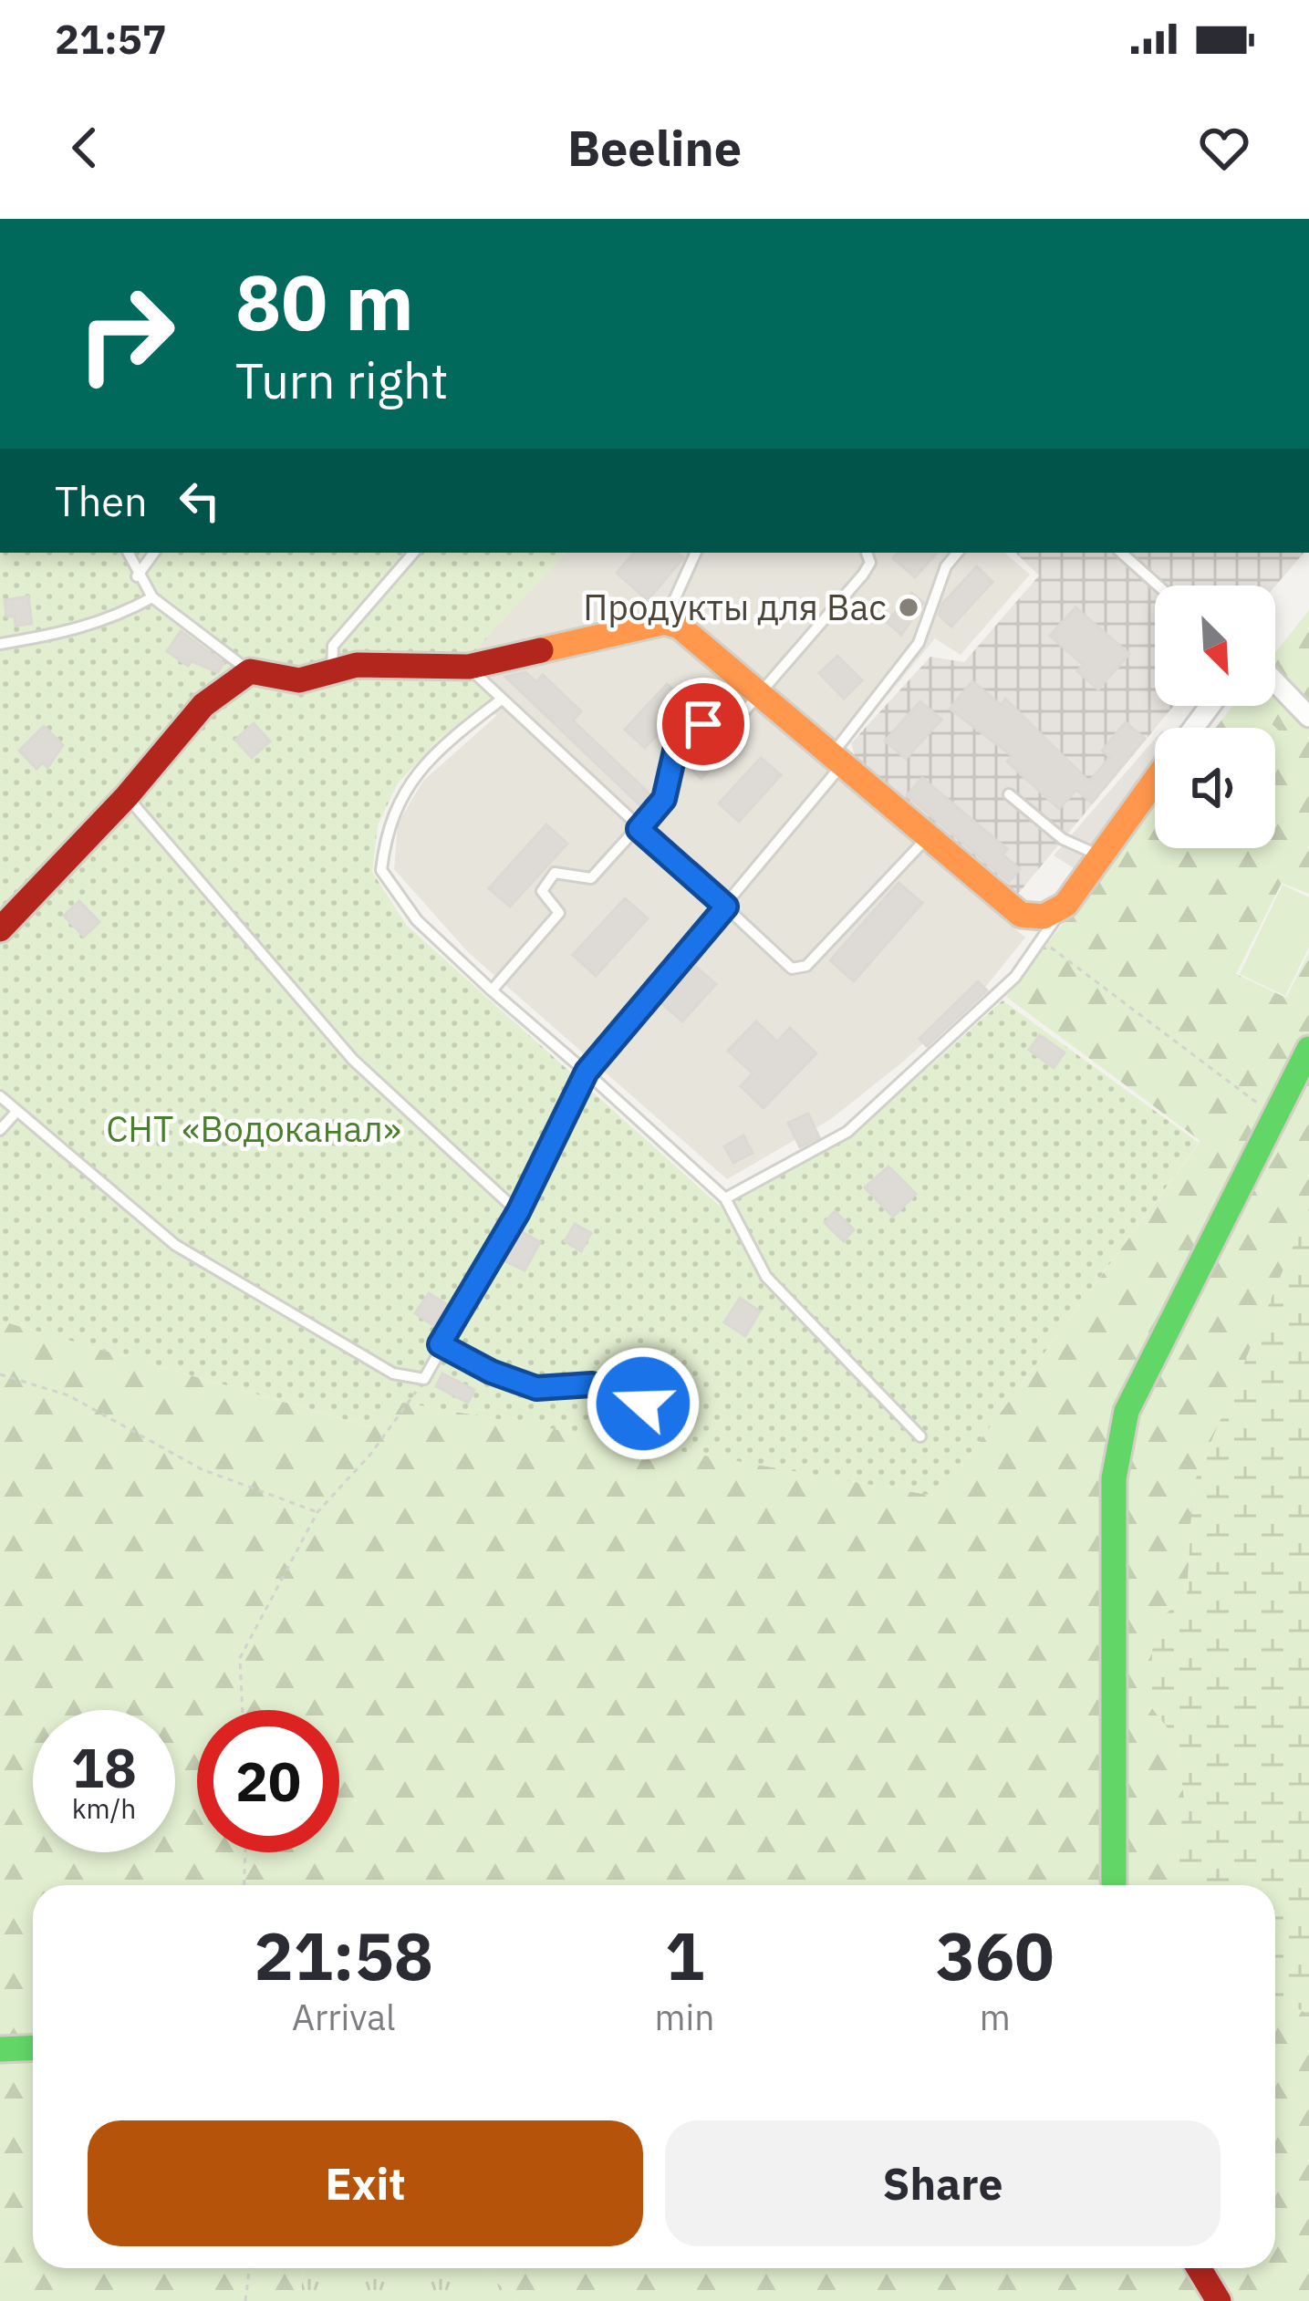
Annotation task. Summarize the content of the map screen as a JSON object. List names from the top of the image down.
{
  "parks": ["СНТ «Водоканал»"],
  "places": ["Продукты для Вас"],
  "north": "bottom right",
  "page": {
    "status": "21:57",
    "header": "Beeline",
    "turn": ["80 m", "Turn right"],
    "then": "Then",
    "speed": "18 km/h",
    "limit": "20",
    "eta": [
      "21:58",
      "Arrival",
      "1",
      "min",
      "360",
      "m"
    ],
    "buttons": ["Exit", "Share"]
  }
}
